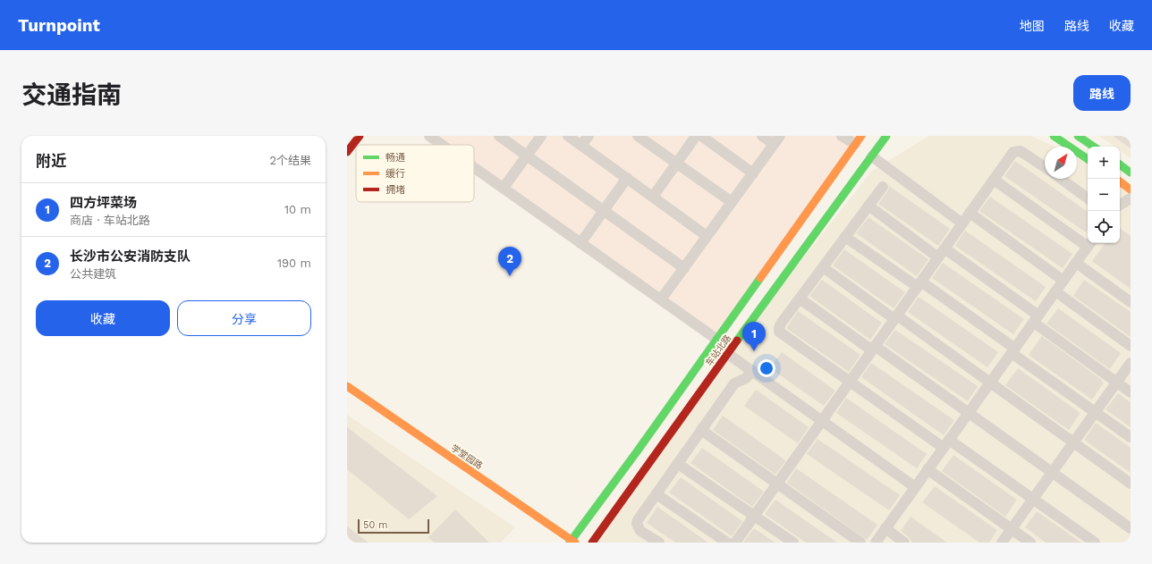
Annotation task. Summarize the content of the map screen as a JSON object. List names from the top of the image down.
{
  "streets": {
    "main road": ["车站北路", "学堂园路"]
  },
  "crossings": [
    ["车站北路", "学堂园路"]
  ],
  "legend": ["畅通", "缓行", "拥堵"],
  "scale_bar": "50 m",
  "north": "top right",
  "page": {
    "header": "Turnpoint",
    "nav": ["地图", "路线", "收藏"],
    "title": "交通指南",
    "buttons": [
      "路线",
      ["收藏", "分享"]
    ],
    "heading": ["附近", "2个结果"],
    "map_buttons": ["+", "−"],
    "list": [
      {
        "mark": "1",
        "name": "四方坪菜场",
        "note": "商店 · 车站北路",
        "value": "10 m"
      },
      {
        "mark": "2",
        "name": "长沙市公安消防支队",
        "note": "公共建筑",
        "value": "190 m"
      }
    ],
    "pins": ["2", "1"],
    "scale": "50 m"
  }
}
